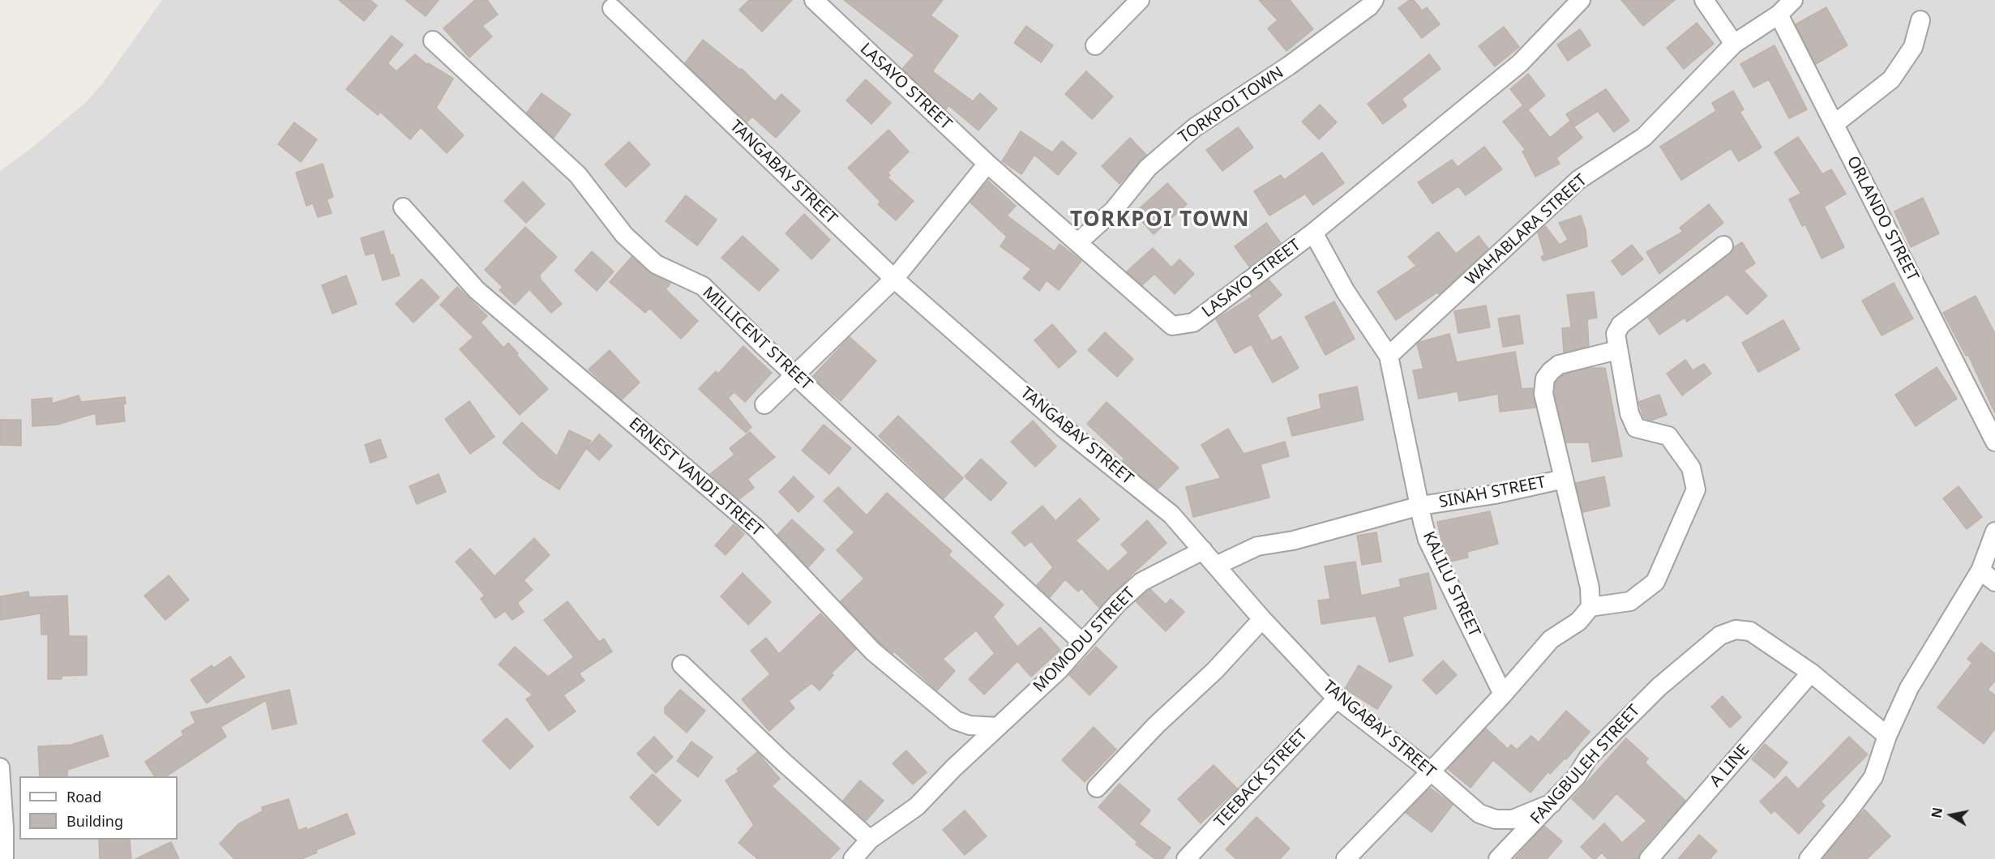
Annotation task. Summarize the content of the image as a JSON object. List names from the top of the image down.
{
  "streets": {
    "street": [
      "LASAYO STREET",
      "TORKPOI TOWN",
      "TANGABAY STREET",
      "ORLANDO STREET",
      "WAHABLARA STREET",
      "MILLICENT STREET",
      "ERNEST VANDI STREET",
      "SINAH STREET",
      "KALILU STREET",
      "MOMODU STREET",
      "FANGBULEH STREET",
      "A LINE",
      "TEEBACK STREET"
    ]
  },
  "crossings": [
    ["LASAYO STREET", "TORKPOI TOWN"],
    ["TANGABAY STREET", "SINAH STREET"],
    ["TANGABAY STREET", "MOMODU STREET"],
    ["TANGABAY STREET", "FANGBULEH STREET"],
    ["TANGABAY STREET", "TEEBACK STREET"],
    ["ORLANDO STREET", "WAHABLARA STREET"],
    ["WAHABLARA STREET", "KALILU STREET"],
    ["MILLICENT STREET", "MOMODU STREET"],
    ["ERNEST VANDI STREET", "MOMODU STREET"],
    ["SINAH STREET", "KALILU STREET"],
    ["FANGBULEH STREET", "A LINE"]
  ],
  "districts": ["TORKPOI TOWN"],
  "legend": ["Road", "Building"],
  "north": "left"
}
